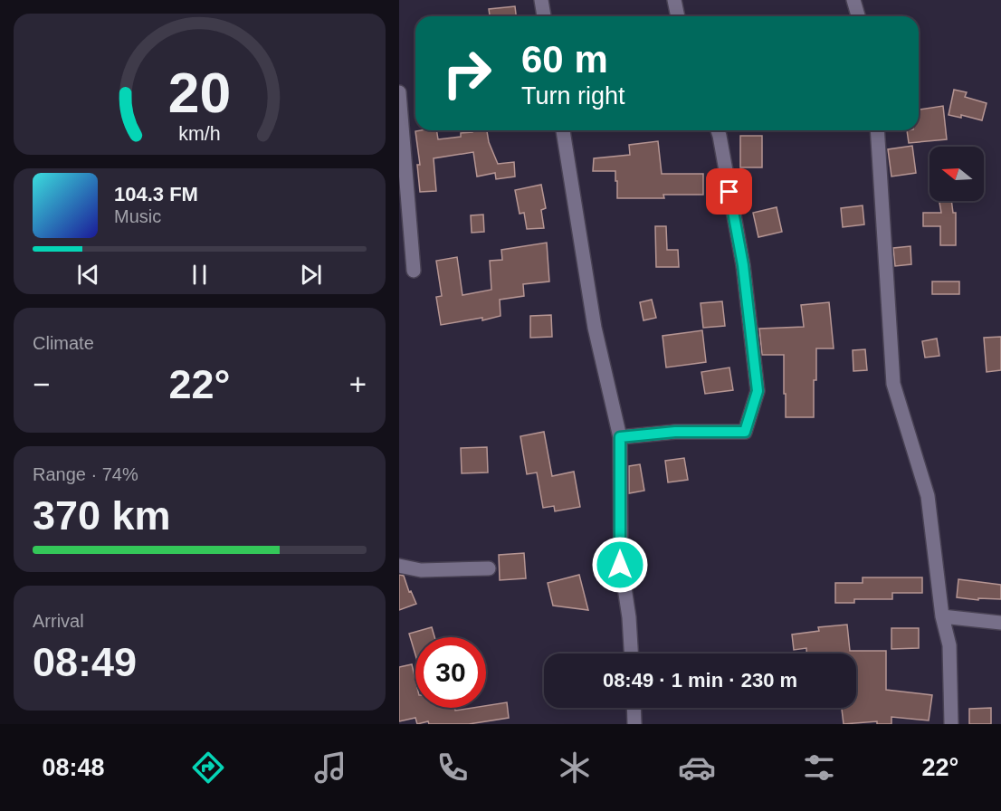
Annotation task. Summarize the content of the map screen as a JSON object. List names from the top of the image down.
{
  "north": "left",
  "page": {
    "turn": ["60 m", "Turn right"],
    "song": ["104.3 FM", "Music"],
    "tile": [
      "Climate",
      ["Range · 74%", "370 km"],
      ["Arrival", "08:49"]
    ],
    "heat": ["−", "22°", "+"],
    "limit": "30",
    "trip": "08:49 · 1 min · 230 m",
    "tabs": ["08:48", "22°"],
    "gauge": ["20", "km/h"]
  }
}
